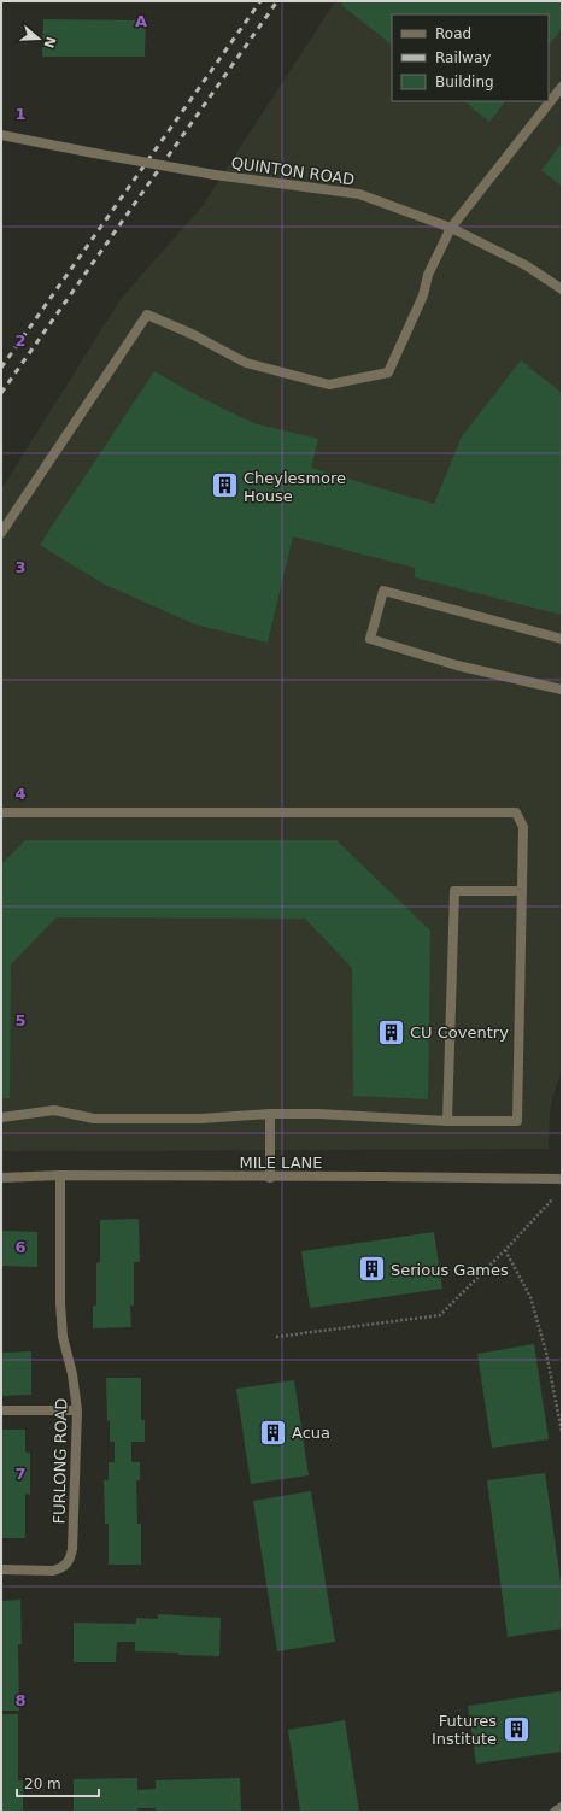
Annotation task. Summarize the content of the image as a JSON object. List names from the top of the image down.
{
  "streets": {
    "street": ["QUINTON ROAD", "MILE LANE", "FURLONG ROAD"]
  },
  "crossings": [
    ["MILE LANE", "FURLONG ROAD"]
  ],
  "places": {
    "building": [
      "Cheylesmore House",
      "CU Coventry",
      "Serious Games",
      "Acua",
      "Futures Institute"
    ]
  },
  "legend": ["Road", "Railway", "Building"],
  "scale_bar": "20 m",
  "north": "right",
  "grid": {
    "columns": ["A"],
    "rows": [
      "1",
      "2",
      "3",
      "4",
      "5",
      "6",
      "7",
      "8"
    ]
  }
}
